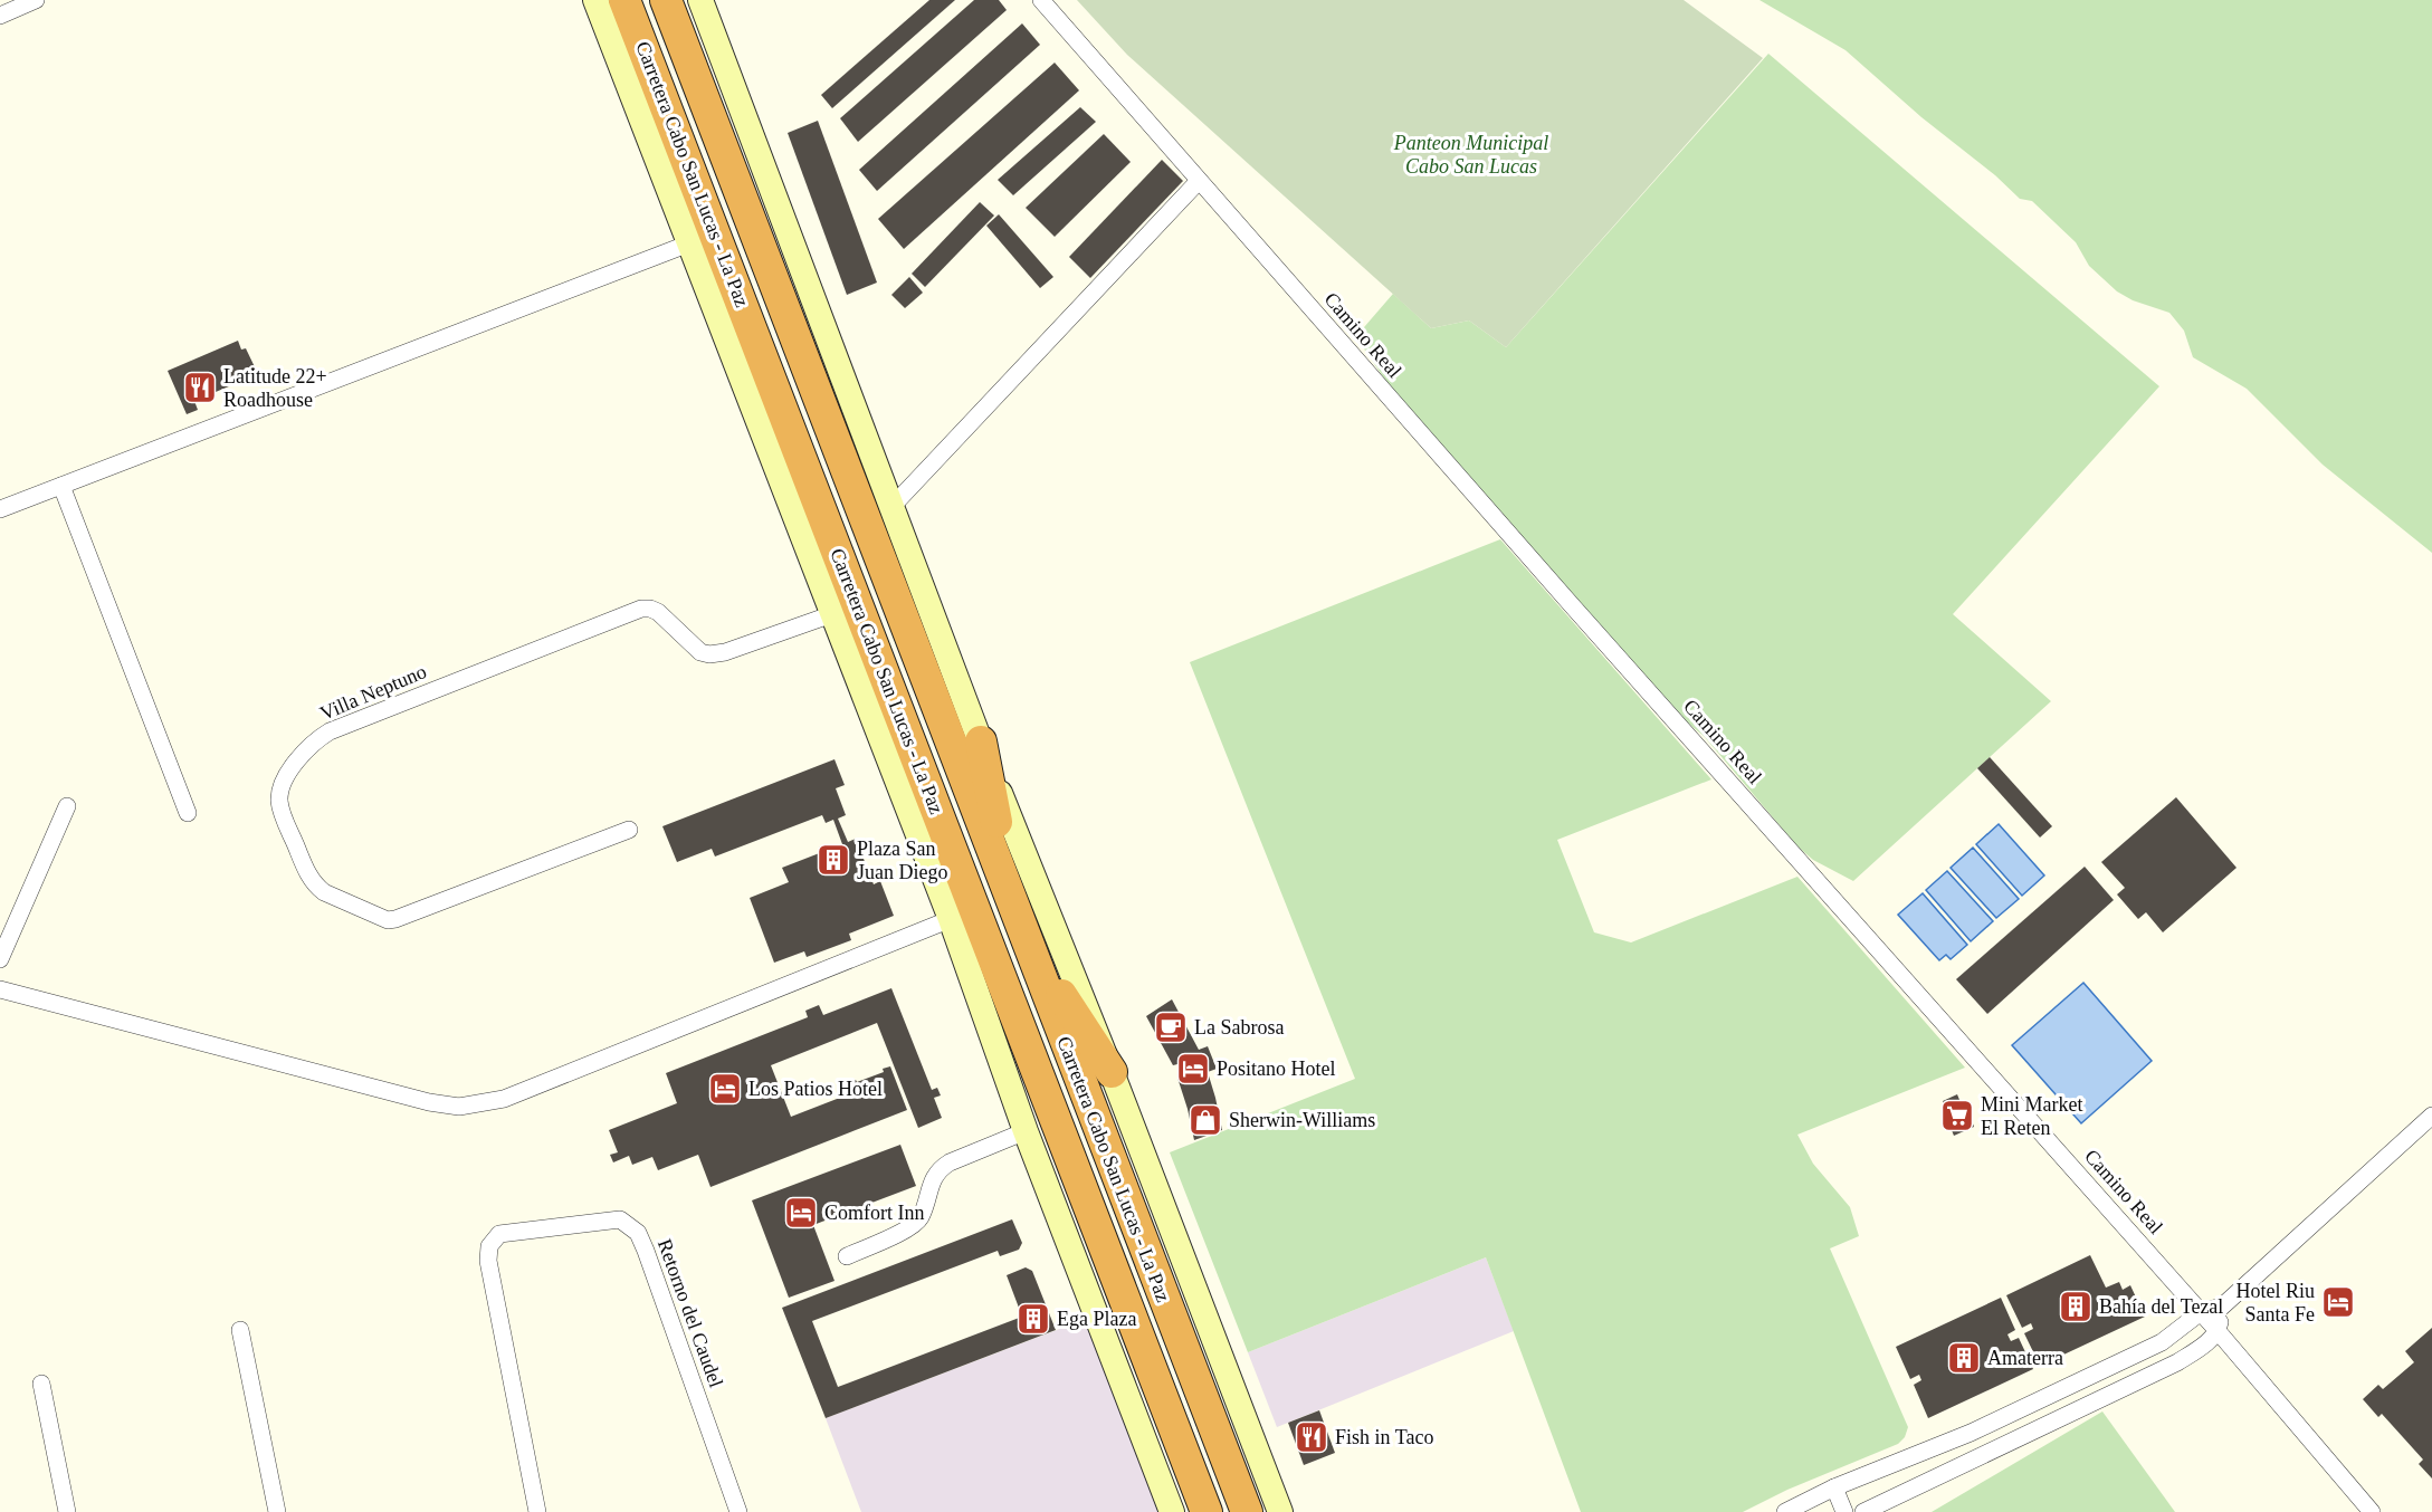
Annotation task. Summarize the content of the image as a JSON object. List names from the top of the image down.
{
  "streets": {
    "highway": ["Carretera Cabo San Lucas - La Paz"],
    "street": ["Camino Real", "Villa Neptuno", "Retorno del Caudel"]
  },
  "parks": ["Panteon Municipal Cabo San Lucas"],
  "places": {
    "restaurant": ["Latitude 22+ Roadhouse", "Fish in Taco"],
    "building": [
      "Plaza San Juan Diego",
      "Bahía del Tezal",
      "Ega Plaza",
      "Amaterra"
    ],
    "cafe": ["La Sabrosa"],
    "hotel": [
      "Positano Hotel",
      "Los Patios Hotel",
      "Comfort Inn",
      "Hotel Riu Santa Fe"
    ],
    "supermarket": ["Mini Market El Reten"],
    "shop": ["Sherwin-Williams"]
  }
}
